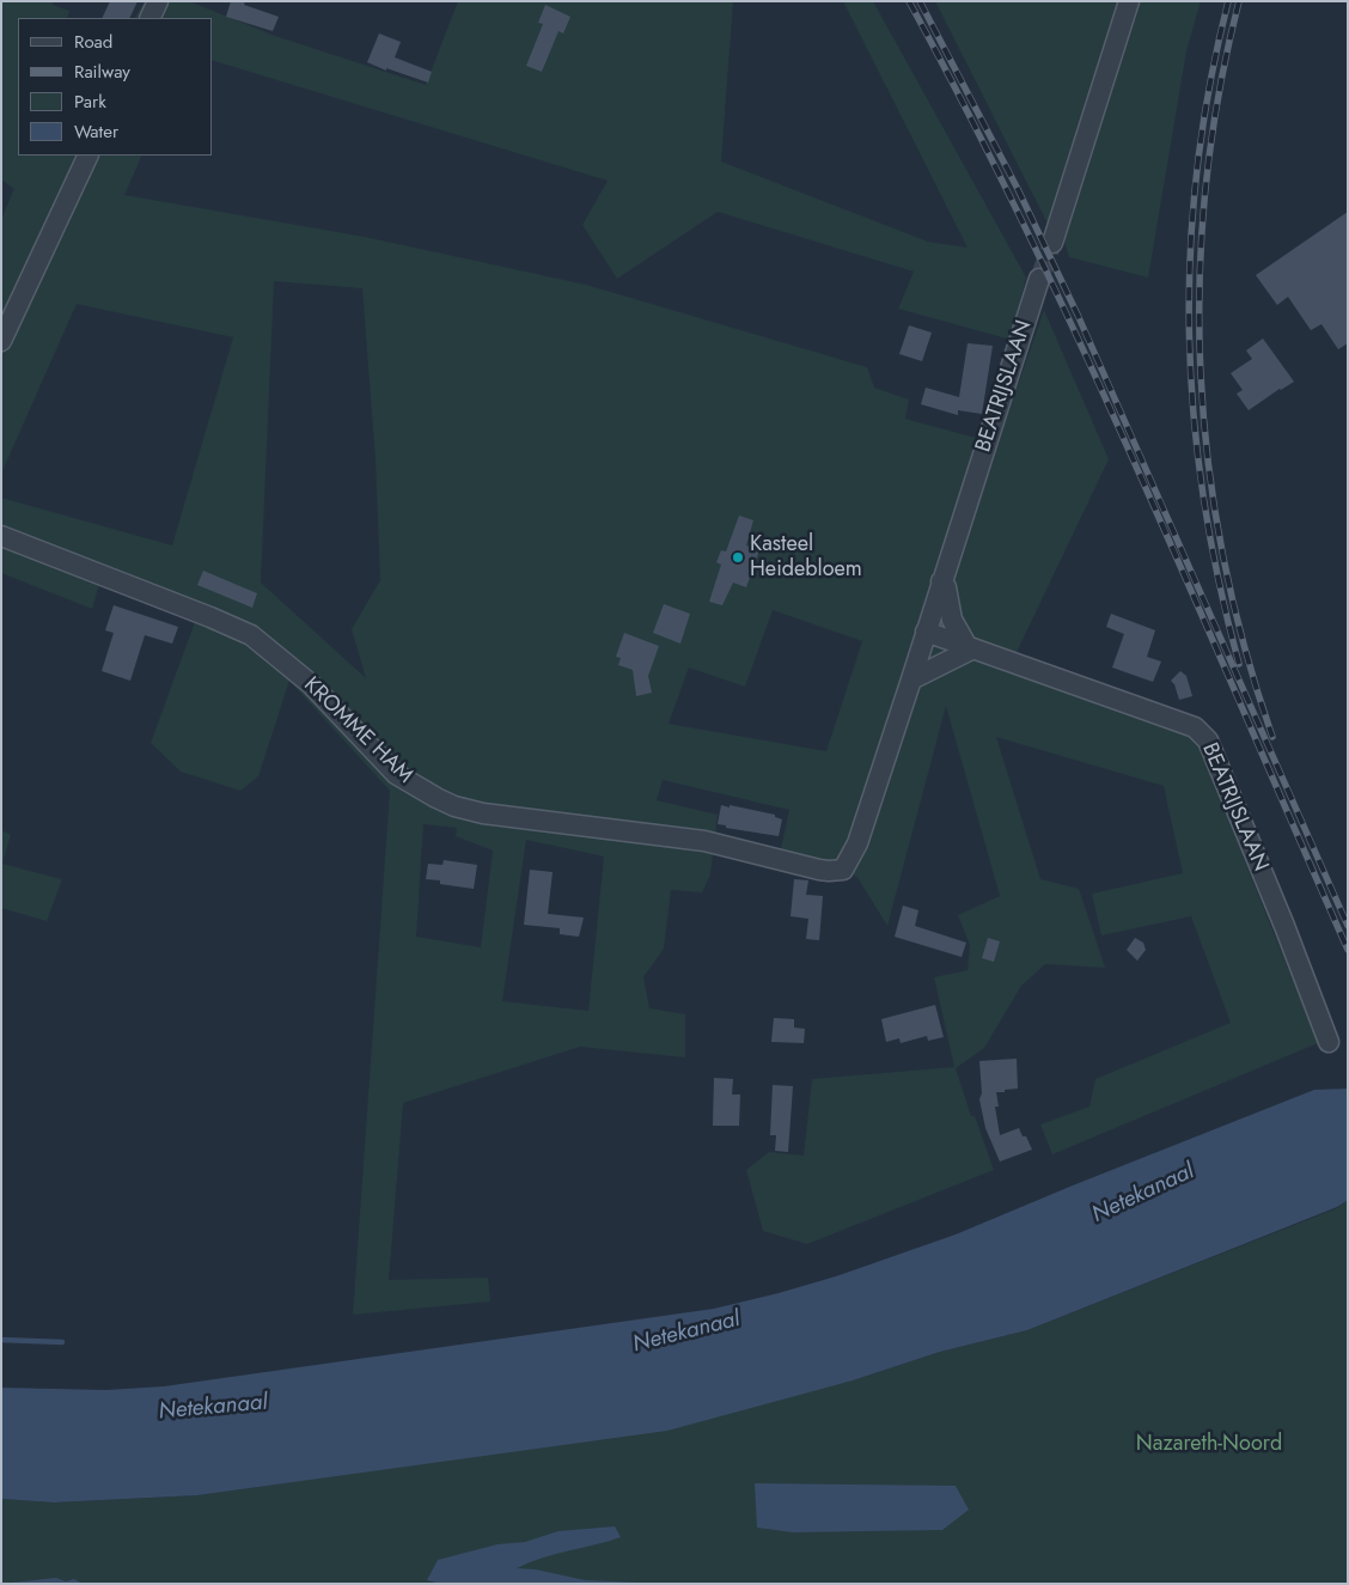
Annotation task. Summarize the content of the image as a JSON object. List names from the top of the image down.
{
  "streets": {
    "street": ["BEATRIJSLAAN", "KROMME HAM"]
  },
  "crossings": [
    ["BEATRIJSLAAN", "KROMME HAM"]
  ],
  "water": ["Netekanaal"],
  "parks": ["Nazareth-Noord"],
  "places": ["Kasteel Heidebloem"],
  "legend": [
    "Road",
    "Railway",
    "Park",
    "Water"
  ]
}
